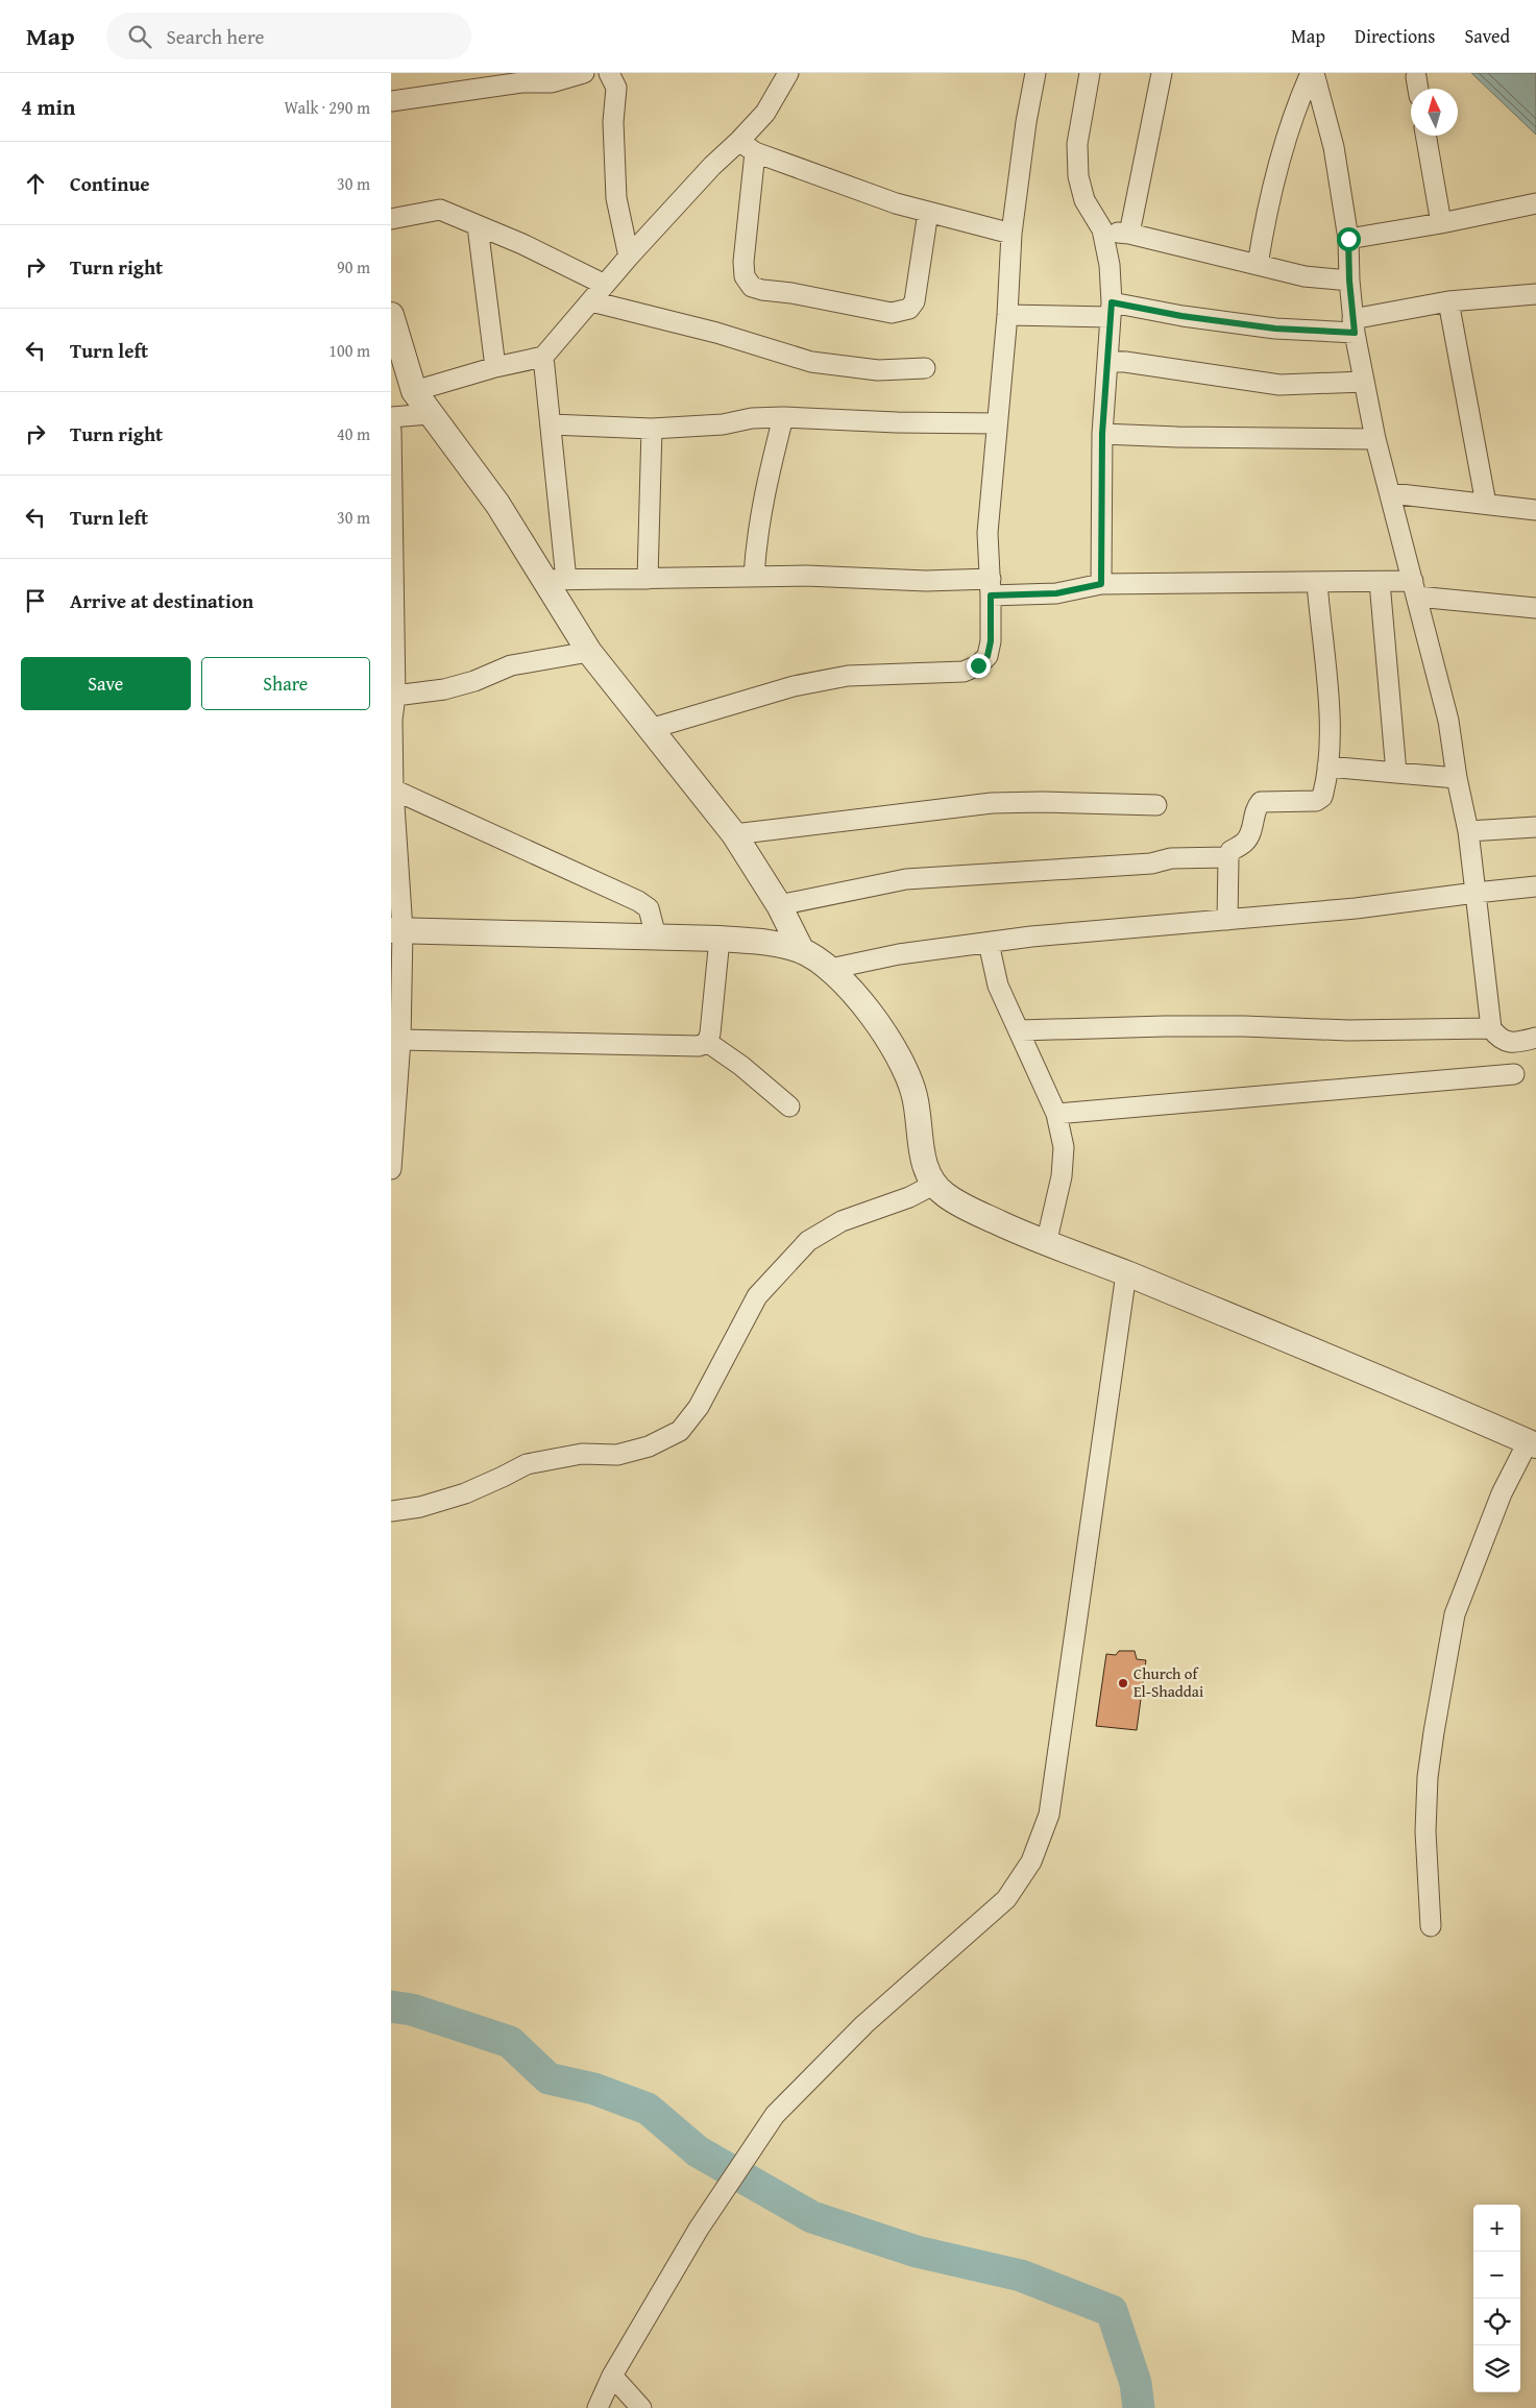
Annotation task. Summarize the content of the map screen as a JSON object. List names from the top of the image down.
{
  "places": ["Church of El-Shaddai"],
  "north": "top",
  "page": {
    "header": "Map",
    "search": "Search here",
    "nav": ["Map", "Directions", "Saved"],
    "heading": ["4 min", "Walk · 290 m"],
    "list": [
      ["Continue", "30 m"],
      ["Turn right", "90 m"],
      ["Turn left", "100 m"],
      ["Turn right", "40 m"],
      ["Turn left", "30 m"],
      "Arrive at destination"
    ],
    "buttons": ["Save", "Share"],
    "map_buttons": ["+", "−"]
  }
}
